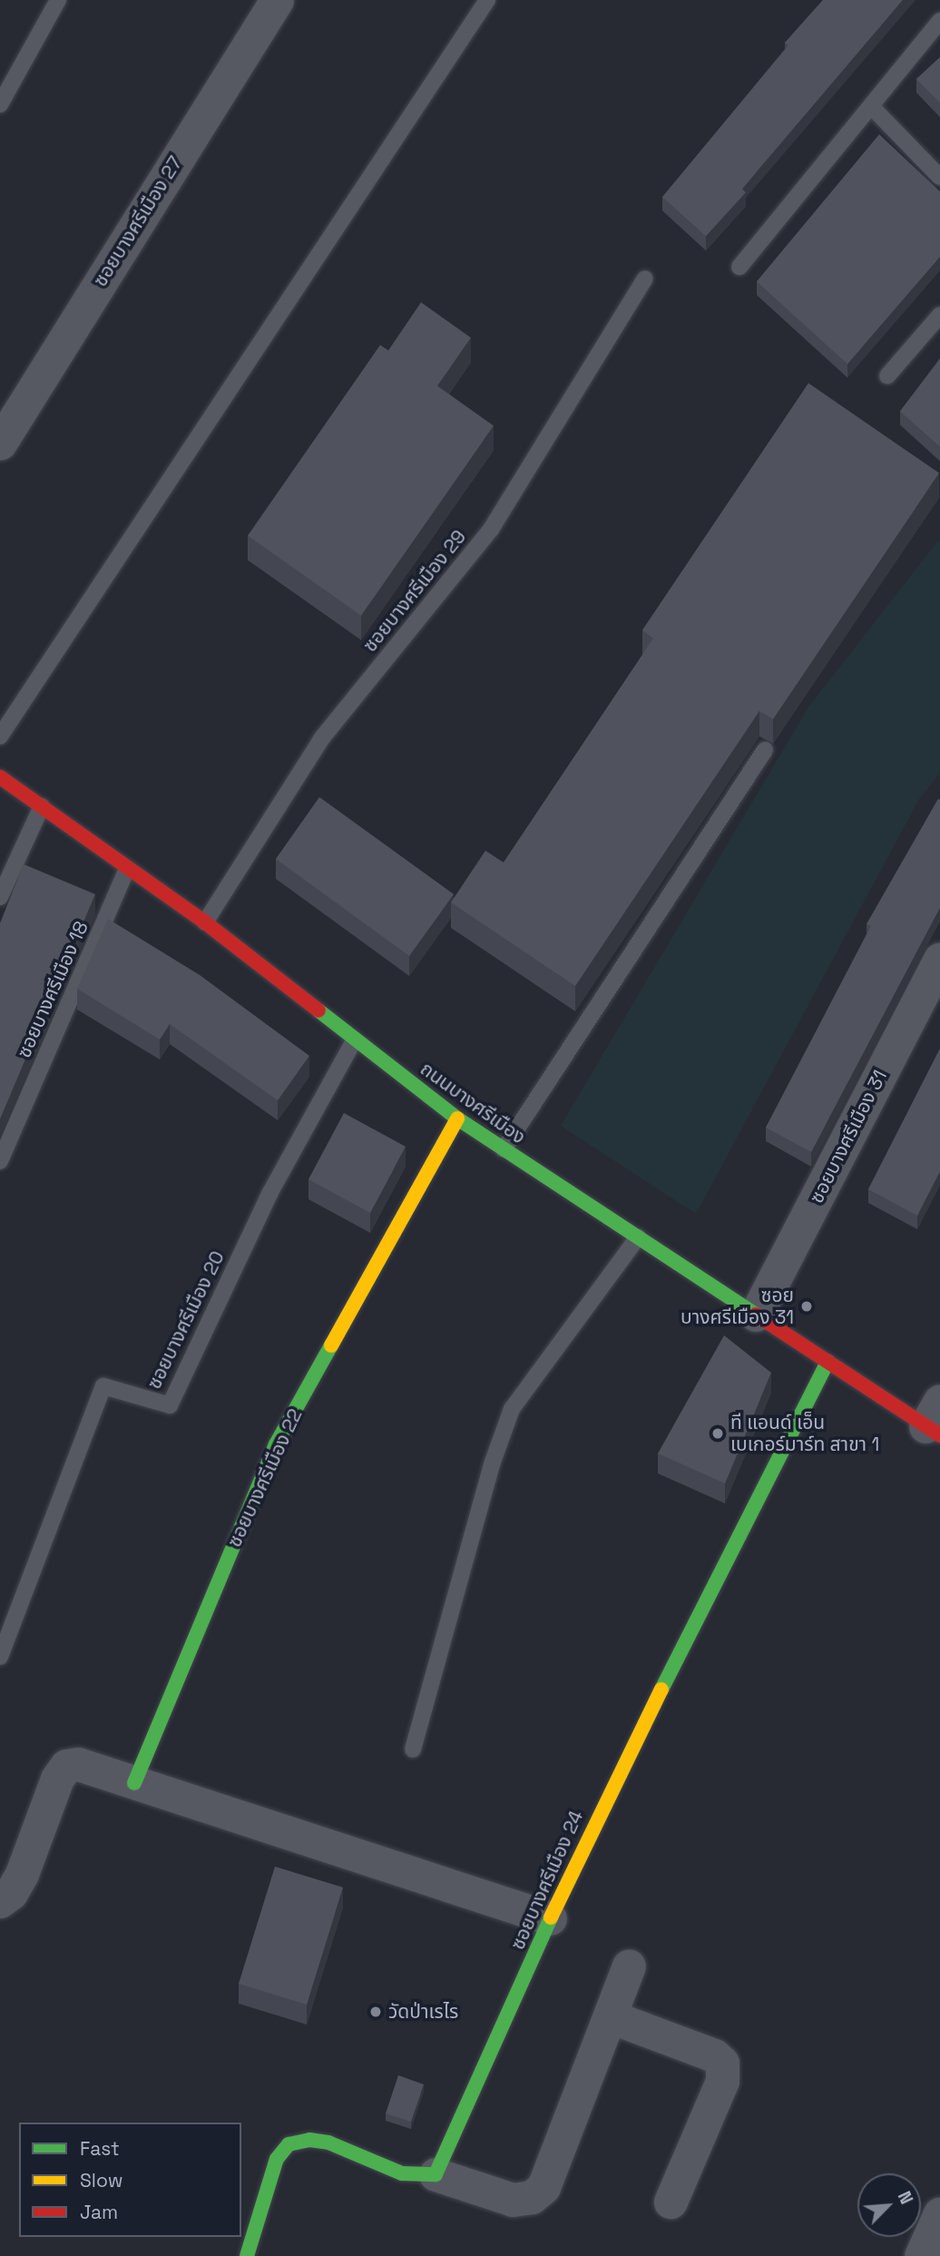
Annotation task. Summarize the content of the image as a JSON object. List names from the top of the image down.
{
  "streets": {
    "street": [
      "ซอยบางศรีเมือง 27",
      "ถนนบางศรีเมือง",
      "ซอยบางศรีเมือง 31",
      "ซอยบางศรีเมือง 22",
      "ซอยบางศรีเมือง 24"
    ],
    "lane": ["ซอยบางศรีเมือง 29", "ซอยบางศรีเมือง 18", "ซอยบางศรีเมือง 20"]
  },
  "crossings": [
    ["ซอยบางศรีเมือง 29", "ถนนบางศรีเมือง"],
    ["ซอยบางศรีเมือง 18", "ถนนบางศรีเมือง"],
    ["ถนนบางศรีเมือง", "ซอยบางศรีเมือง 31"],
    ["ถนนบางศรีเมือง", "ซอยบางศรีเมือง 20"],
    ["ถนนบางศรีเมือง", "ซอยบางศรีเมือง 22"],
    ["ถนนบางศรีเมือง", "ซอยบางศรีเมือง 24"]
  ],
  "places": ["ซอย บางศรีเมือง 31", "ที แอนด์ เอ็น เบเกอร์มาร์ท สาขา 1", "วัดป่าเรไร"],
  "legend": ["Fast", "Slow", "Jam"],
  "north": "top right"
}
